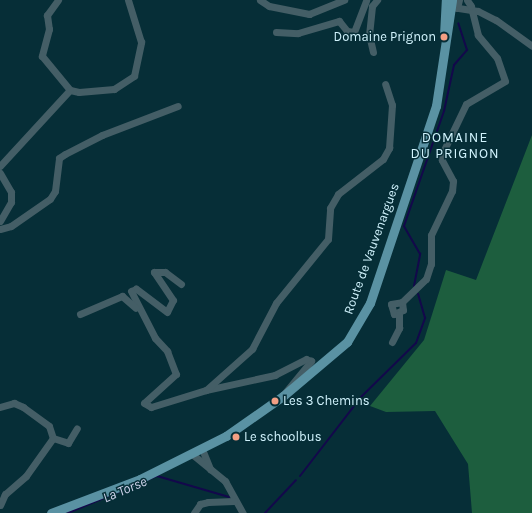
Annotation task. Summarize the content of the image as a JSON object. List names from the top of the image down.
{
  "streets": {
    "main road": ["Route de Vauvenargues"]
  },
  "districts": ["DOMAINE DU PRIGNON"],
  "water": ["La Torse"],
  "places": ["Domaine Prignon", "Les 3 Chemins", "Le schoolbus"]
}
